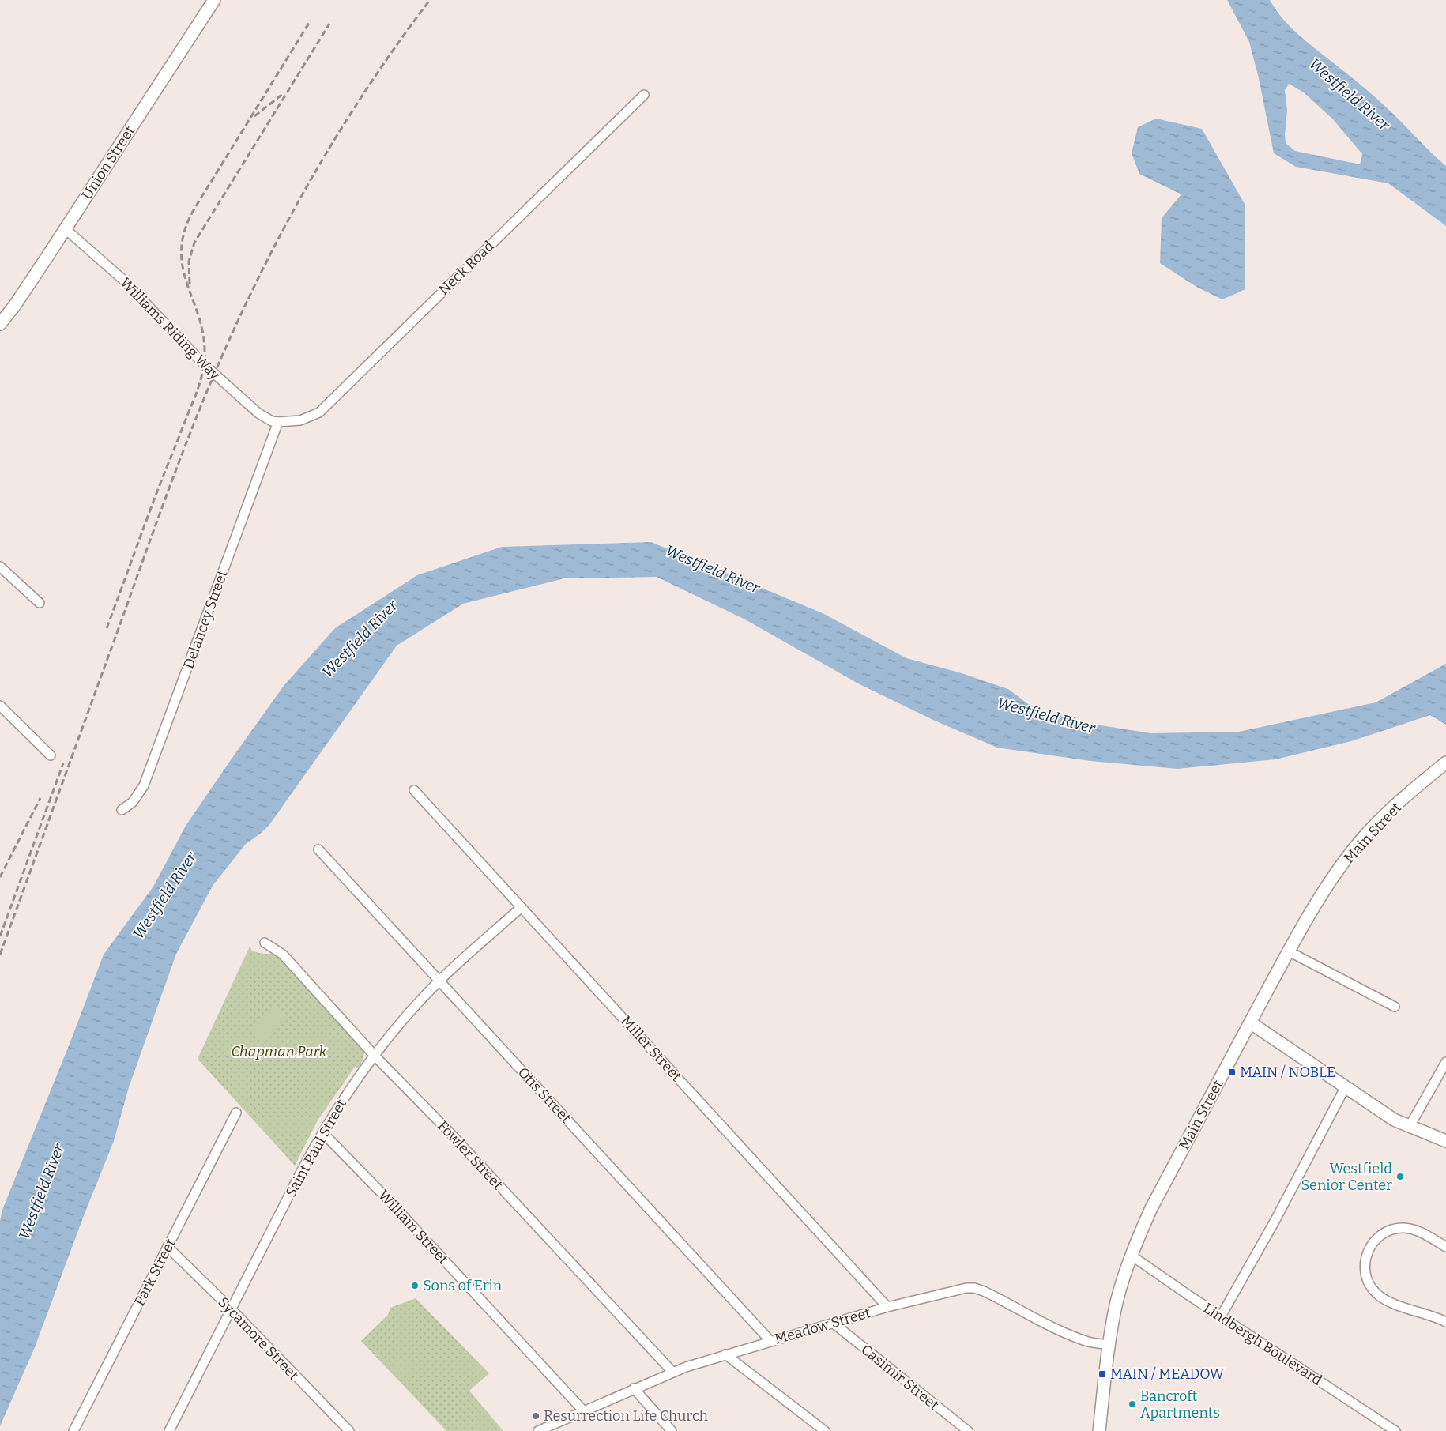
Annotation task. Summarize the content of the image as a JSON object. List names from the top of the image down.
{
  "streets": {
    "main road": ["Union Street", "Main Street"],
    "street": [
      "Neck Road",
      "Williams Riding Way",
      "Delancey Street",
      "Miller Street",
      "Otis Street",
      "Saint Paul Street",
      "Fowler Street",
      "William Street",
      "Park Street",
      "Meadow Street",
      "Sycamore Street",
      "Lindbergh Boulevard",
      "Casimir Street"
    ]
  },
  "crossings": [
    ["Union Street", "Williams Riding Way"],
    ["Neck Road", "Williams Riding Way"],
    ["Neck Road", "Delancey Street"],
    ["Williams Riding Way", "Delancey Street"],
    ["Main Street", "Meadow Street"],
    ["Main Street", "Lindbergh Boulevard"],
    ["Miller Street", "Saint Paul Street"],
    ["Miller Street", "Meadow Street"],
    ["Otis Street", "Saint Paul Street"],
    ["Otis Street", "Meadow Street"],
    ["Saint Paul Street", "Fowler Street"],
    ["Saint Paul Street", "William Street"],
    ["Saint Paul Street", "Sycamore Street"],
    ["Fowler Street", "Meadow Street"],
    ["William Street", "Meadow Street"],
    ["Park Street", "Sycamore Street"],
    ["Meadow Street", "Casimir Street"]
  ],
  "water": ["Westfield River"],
  "parks": ["Chapman Park"],
  "places": {
    "transit": ["MAIN / NOBLE", "MAIN / MEADOW"],
    "other": [
      "Westfield Senior Center",
      "Sons of Erin",
      "Bancroft Apartments",
      "Resurrection Life Church"
    ]
  }
}
